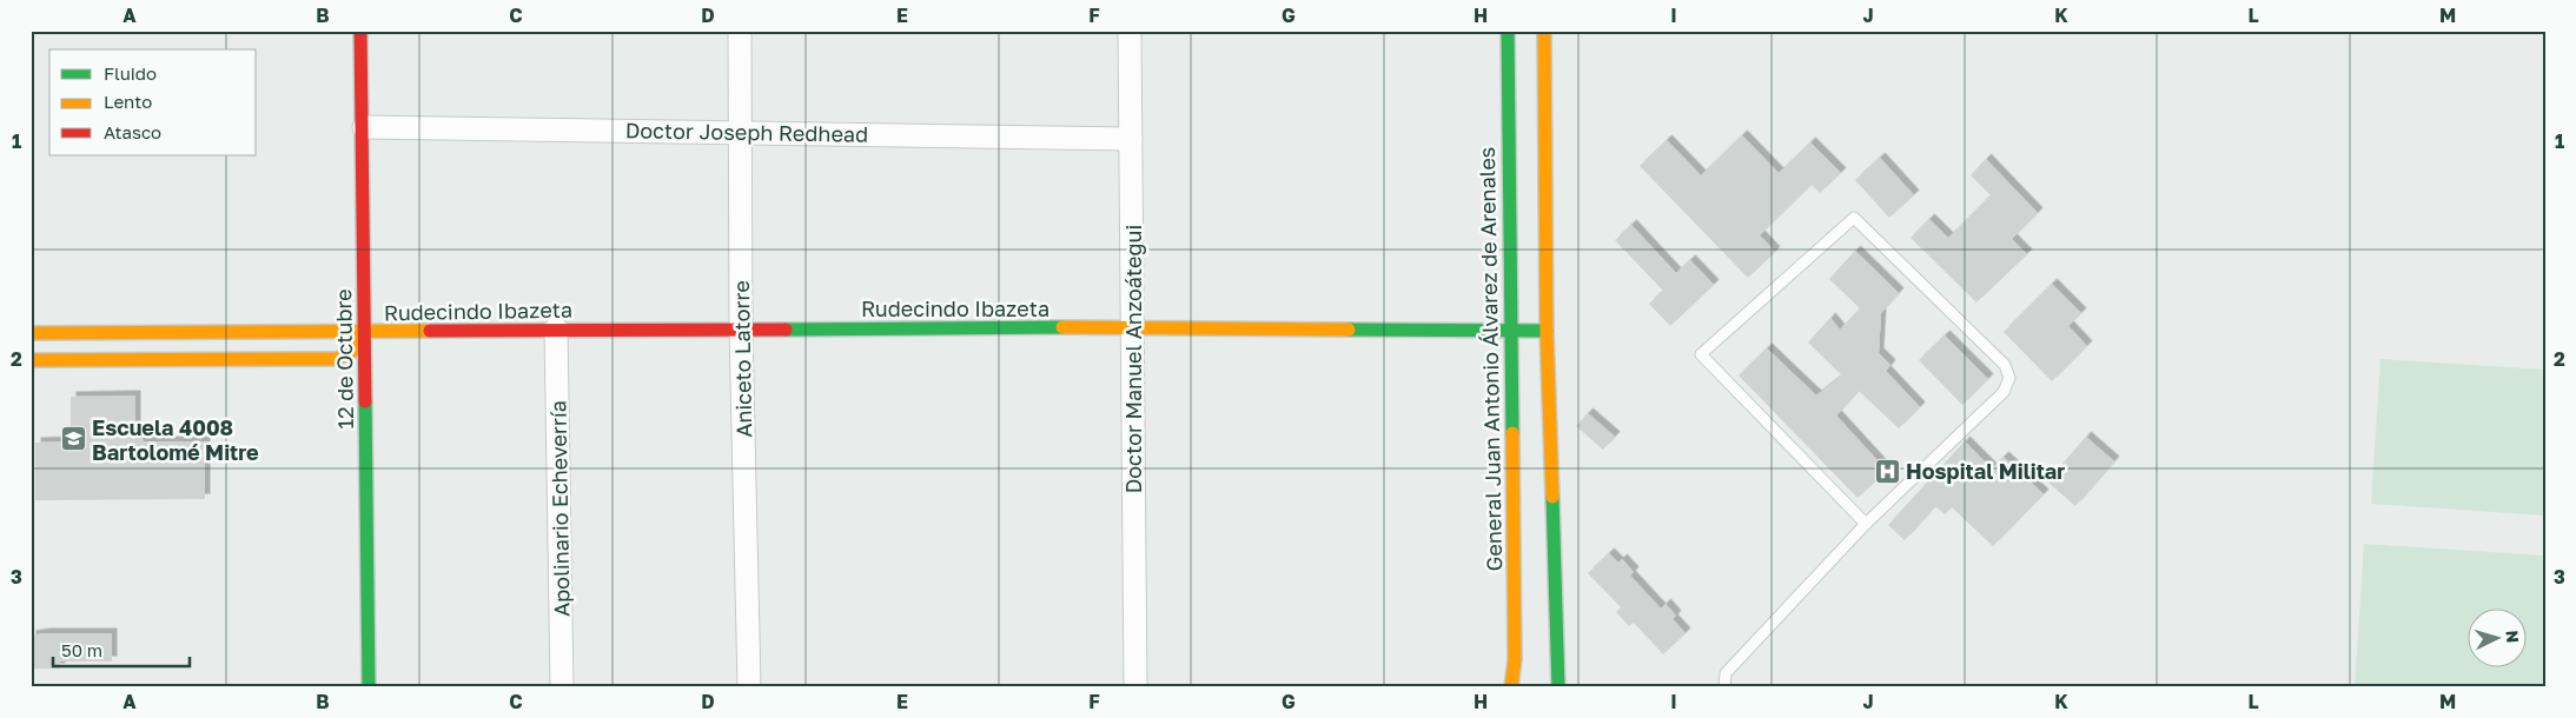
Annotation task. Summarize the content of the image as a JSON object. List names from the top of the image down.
{
  "streets": {
    "street": [
      "Doctor Joseph Redhead",
      "Rudecindo Ibazeta",
      "12 de Octubre",
      "Aniceto Latorre",
      "Doctor Manuel Anzoátegui",
      "General Juan Antonio Álvarez de Arenales",
      "Apolinario Echeverría"
    ]
  },
  "crossings": [
    ["Doctor Joseph Redhead", "12 de Octubre"],
    ["Doctor Joseph Redhead", "Aniceto Latorre"],
    ["Doctor Joseph Redhead", "Doctor Manuel Anzoátegui"],
    ["Rudecindo Ibazeta", "12 de Octubre"],
    ["Rudecindo Ibazeta", "Aniceto Latorre"],
    ["Rudecindo Ibazeta", "Doctor Manuel Anzoátegui"],
    ["Rudecindo Ibazeta", "General Juan Antonio Álvarez de Arenales"],
    ["Rudecindo Ibazeta", "Apolinario Echeverría"]
  ],
  "places": {
    "school or university": ["Escuela 4008 Bartolomé Mitre"],
    "hospital": ["Hospital Militar"]
  },
  "legend": ["Fluido", "Lento", "Atasco"],
  "scale_bar": "50 m",
  "north": "right",
  "grid": {
    "columns": [
      "A",
      "B",
      "C",
      "D",
      "E",
      "F",
      "G",
      "H",
      "I",
      "J",
      "K",
      "L",
      "M"
    ],
    "rows": ["1", "2", "3"]
  }
}
